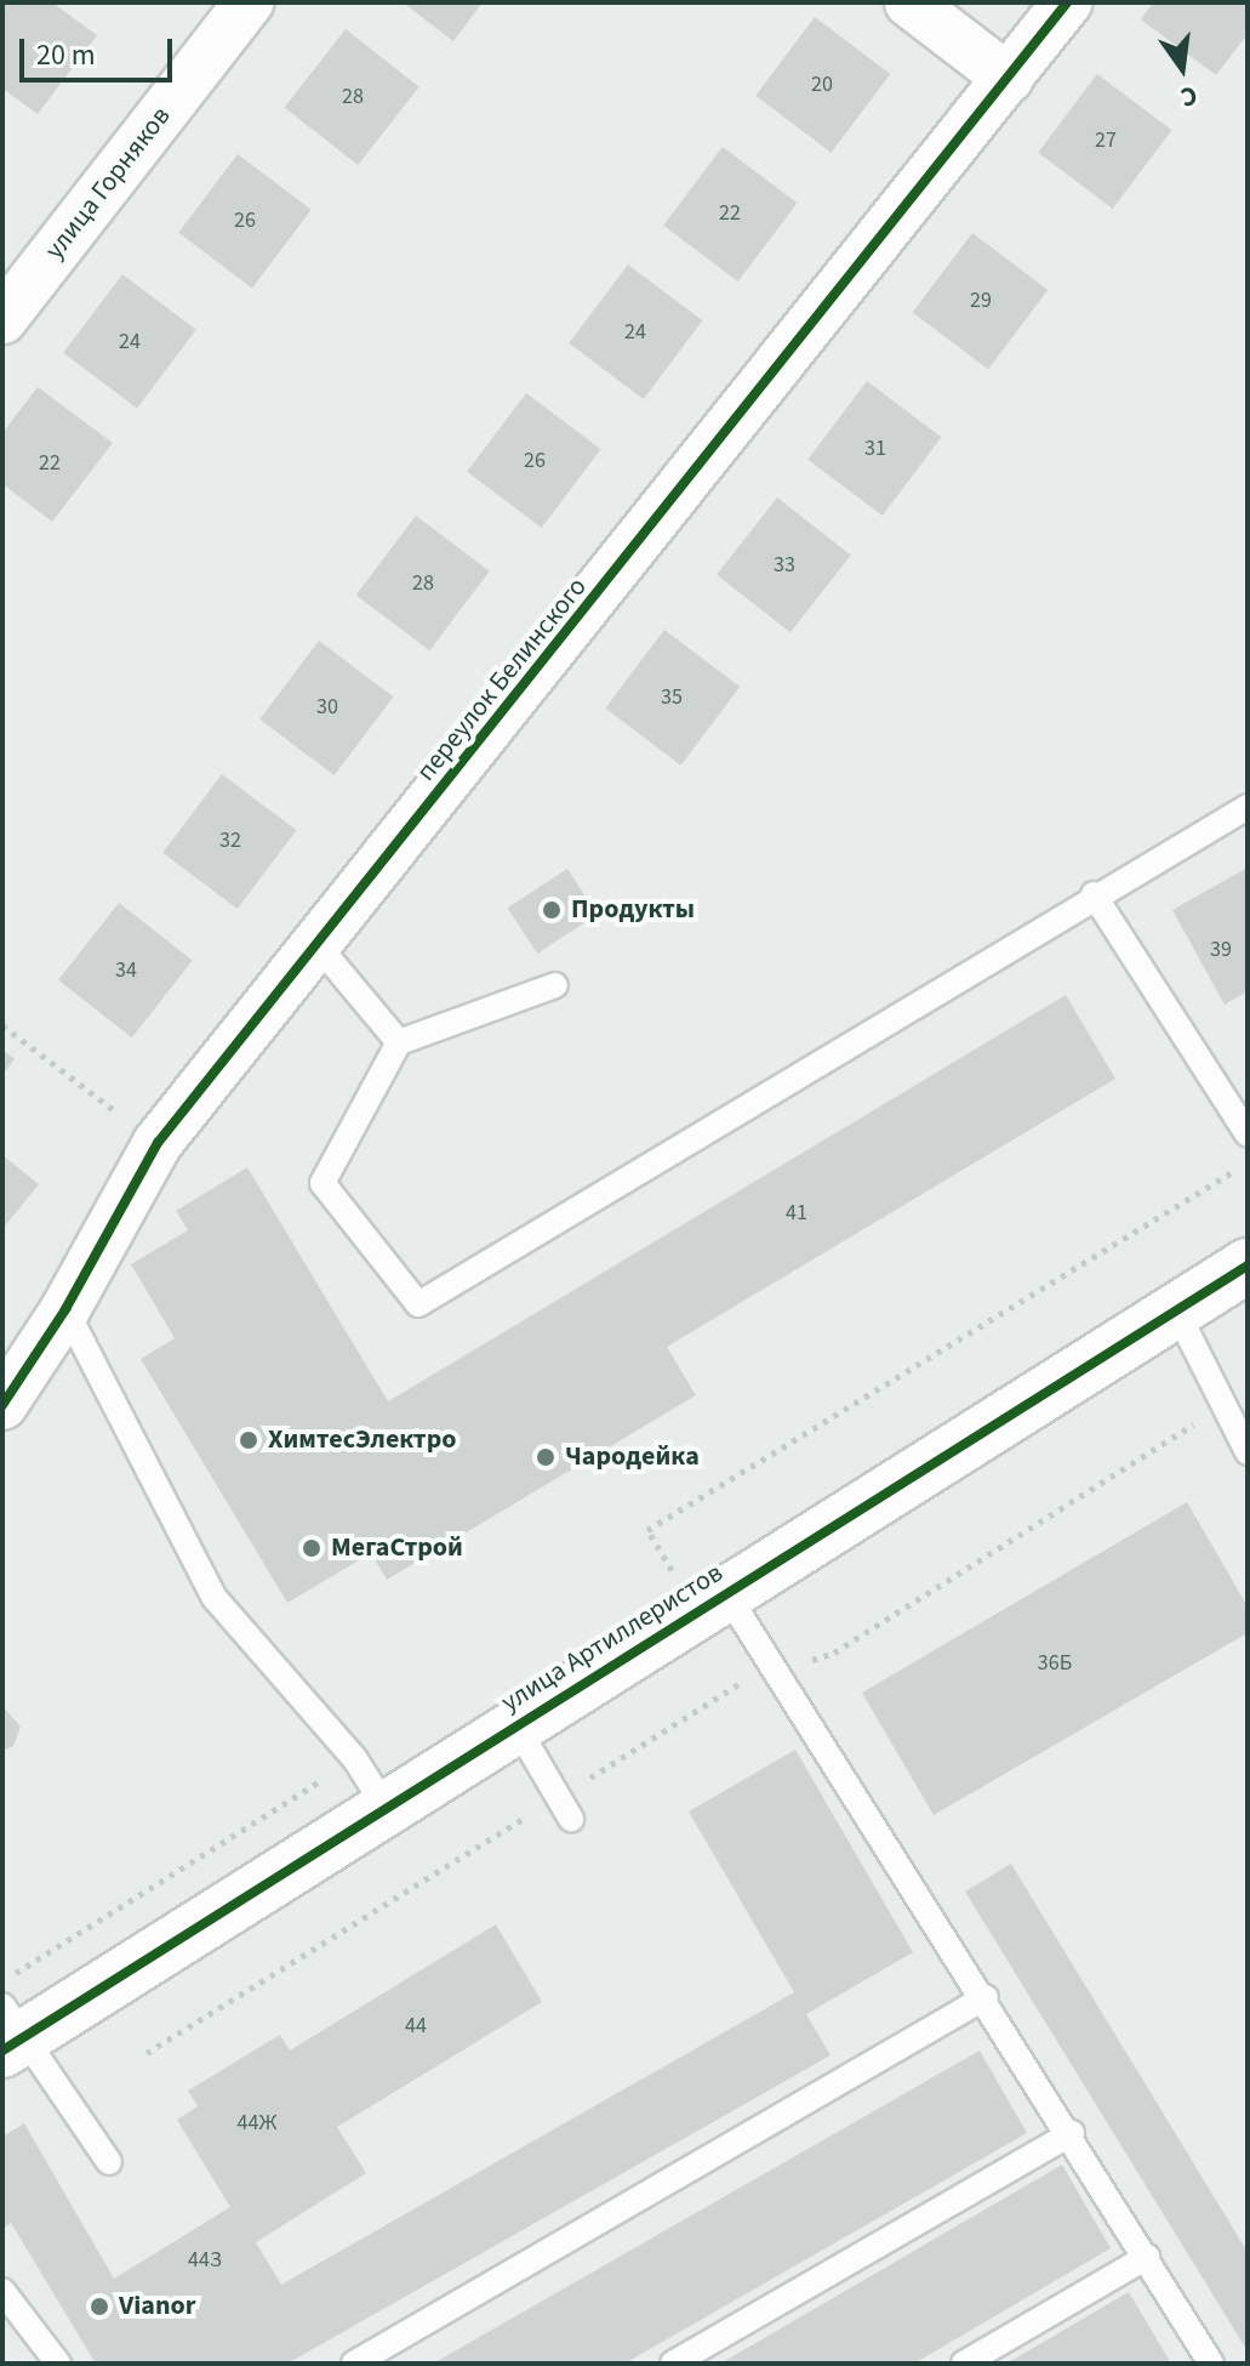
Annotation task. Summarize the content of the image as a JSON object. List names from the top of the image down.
{
  "streets": {
    "street": ["улица Горняков", "переулок Белинского", "улица Артиллеристов"]
  },
  "places": [
    "Продукты",
    "ХимтесЭлектро",
    "Чародейка",
    "МегаСтрой",
    "Vianor"
  ],
  "house_numbers": [
    "20",
    "28",
    "27",
    "22",
    "26",
    "29",
    "24",
    "24",
    "31",
    "26",
    "22",
    "33",
    "28",
    "35",
    "30",
    "32",
    "39",
    "34",
    "41",
    "36Б",
    "44",
    "44Ж",
    "44З"
  ],
  "scale_bar": "20 m",
  "north": "bottom"
}
